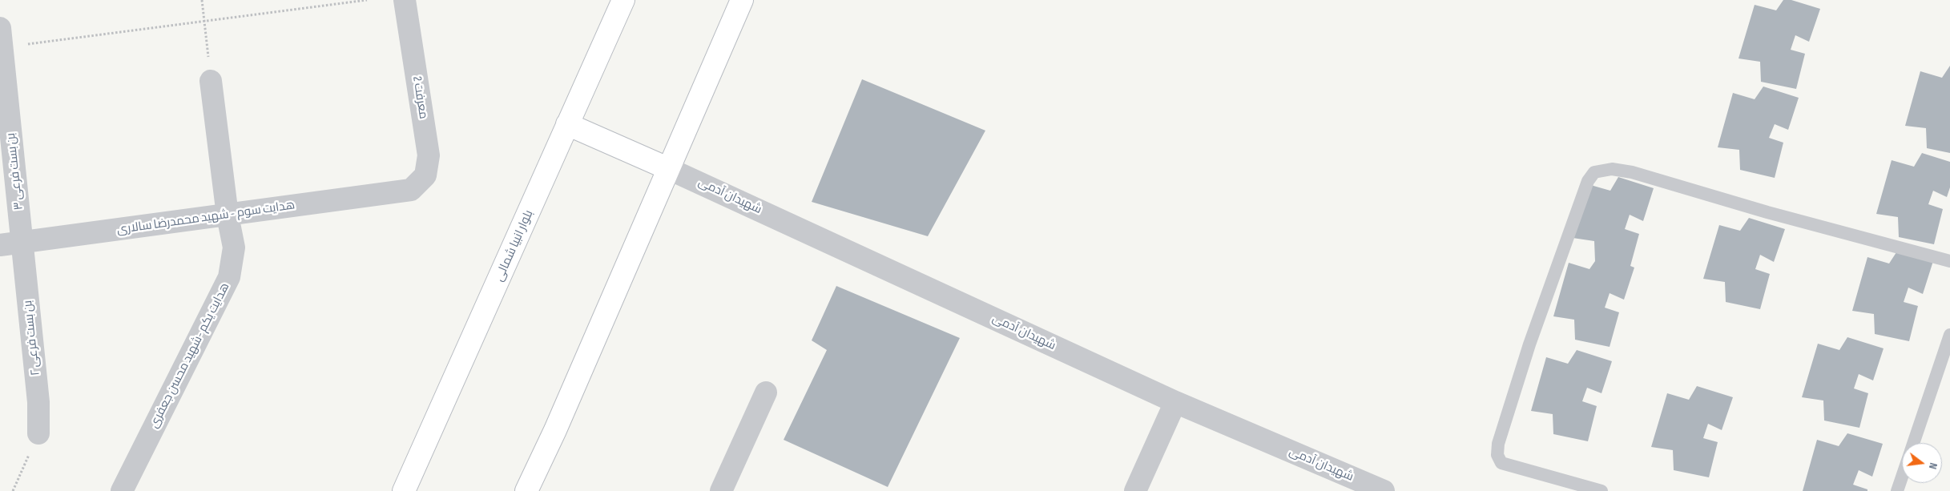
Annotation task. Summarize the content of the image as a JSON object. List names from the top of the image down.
{
  "streets": {
    "street": [
      "معرفت 2",
      "بن بست فرعی ۳",
      "شهیدان آدمی",
      "هدایت سوم - شهید محمدرضا سالاری",
      "بلوار انبیا شمالی",
      "بن بست فرعی ۲",
      "هدایت یکم -شهید محسن جعفری"
    ]
  },
  "crossings": [
    ["معرفت 2", "هدایت سوم - شهید محمدرضا سالاری"],
    ["بن بست فرعی ۳", "هدایت سوم - شهید محمدرضا سالاری"],
    ["بن بست فرعی ۳", "بن بست فرعی ۲"],
    ["هدایت سوم - شهید محمدرضا سالاری", "بن بست فرعی ۲"],
    ["هدایت سوم - شهید محمدرضا سالاری", "هدایت یکم -شهید محسن جعفری"]
  ],
  "north": "right"
}
